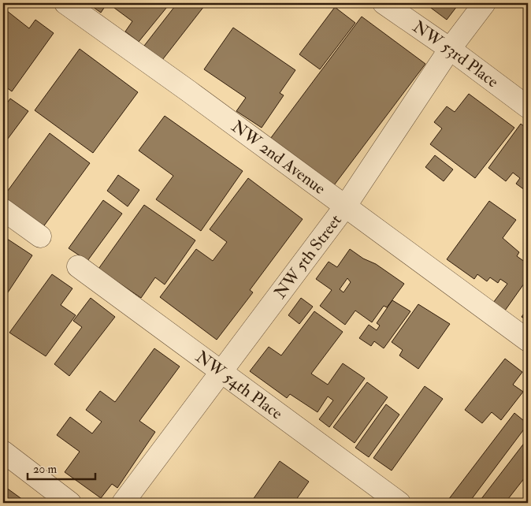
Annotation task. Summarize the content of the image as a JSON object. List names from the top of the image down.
{
  "streets": {
    "street": [
      "NW 53rd Place",
      "NW 2nd Avenue",
      "NW 5th Street",
      "NW 54th Place"
    ]
  },
  "crossings": [
    ["NW 53rd Place", "NW 5th Street"],
    ["NW 2nd Avenue", "NW 5th Street"],
    ["NW 5th Street", "NW 54th Place"]
  ],
  "scale_bar": "20 m"
}
